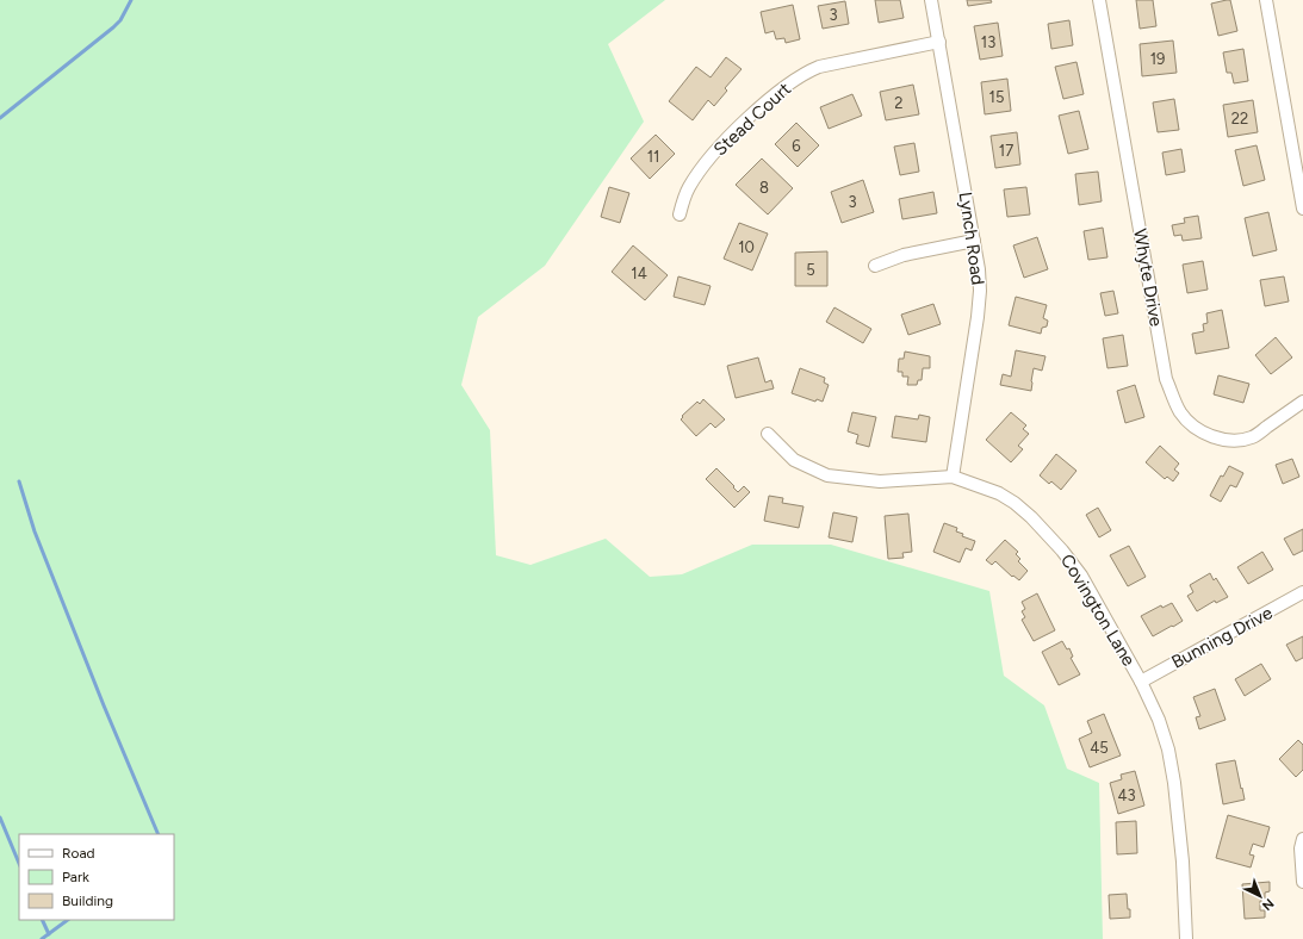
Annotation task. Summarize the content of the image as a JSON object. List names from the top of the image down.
{
  "streets": {
    "street": [
      "Stead Court",
      "Lynch Road",
      "Whyte Drive",
      "Covington Lane",
      "Bunning Drive"
    ]
  },
  "crossings": [
    ["Stead Court", "Lynch Road"],
    ["Lynch Road", "Covington Lane"],
    ["Covington Lane", "Bunning Drive"]
  ],
  "house_numbers": [
    "3",
    "13",
    "19",
    "15",
    "2",
    "22",
    "6",
    "17",
    "11",
    "8",
    "3",
    "10",
    "5",
    "14",
    "45",
    "43"
  ],
  "legend": ["Road", "Park", "Building"],
  "north": "bottom right"
}
